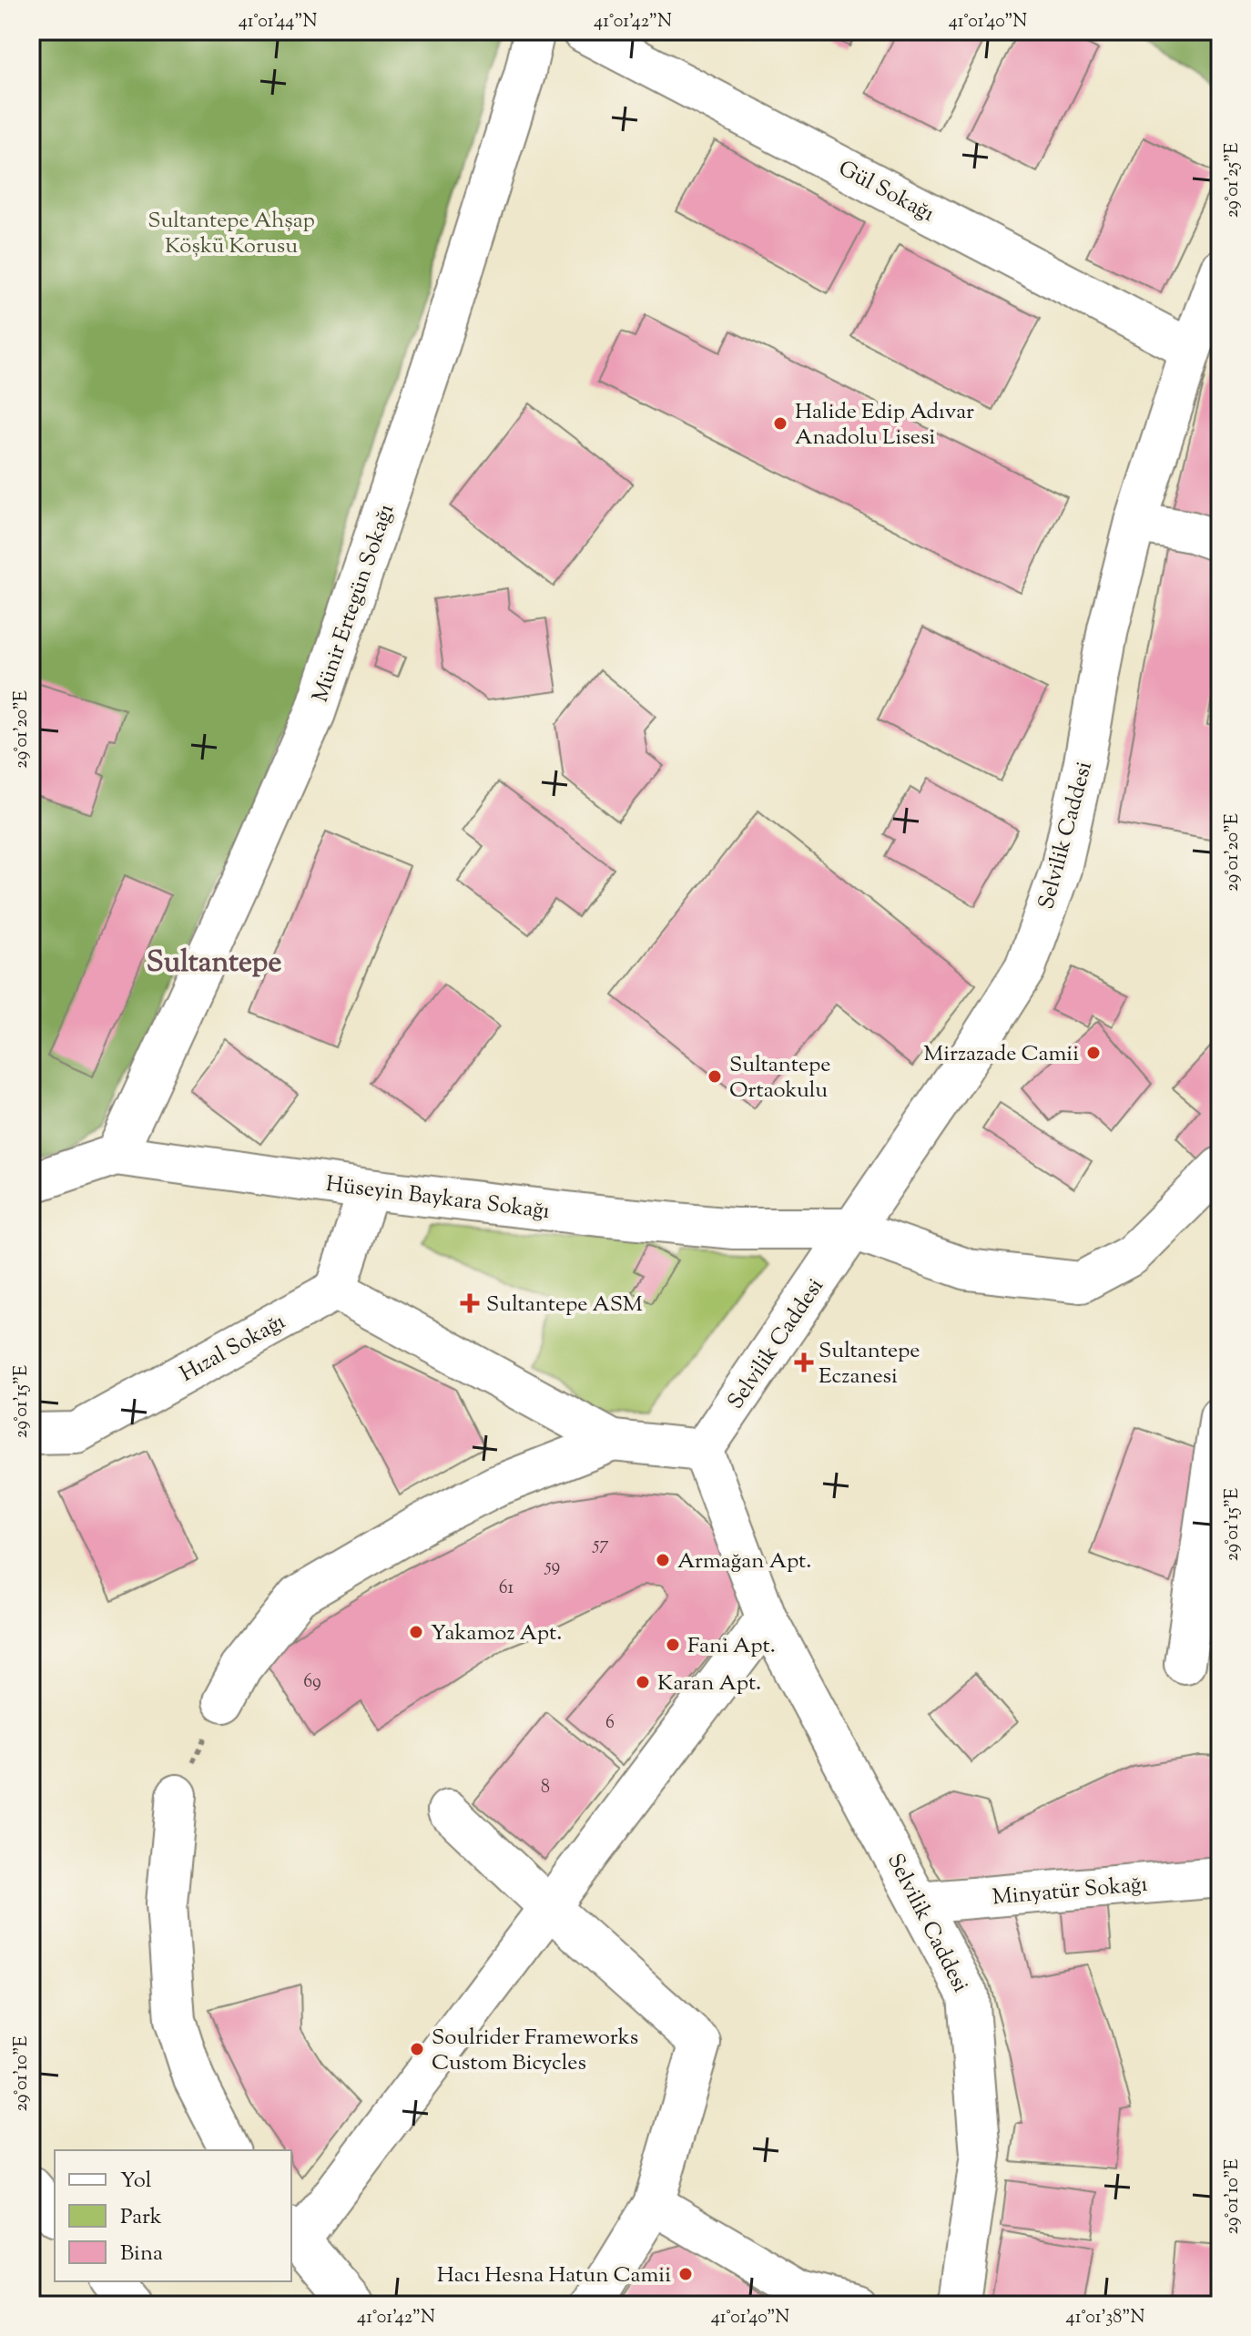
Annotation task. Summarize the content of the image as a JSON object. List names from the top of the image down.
{
  "streets": {
    "street": [
      "Gül Sokağı",
      "Münir Ertegün Sokağı",
      "Selvilik Caddesi",
      "Hüseyin Baykara Sokağı",
      "Hızal Sokağı",
      "Minyatür Sokağı"
    ]
  },
  "crossings": [
    ["Gül Sokağı", "Selvilik Caddesi"],
    ["Münir Ertegün Sokağı", "Hüseyin Baykara Sokağı"],
    ["Selvilik Caddesi", "Hüseyin Baykara Sokağı"],
    ["Selvilik Caddesi", "Minyatür Sokağı"]
  ],
  "districts": ["Sultantepe"],
  "parks": ["Sultantepe Ahşap Köşkü Korusu"],
  "places": {
    "other": [
      "Halide Edip Adıvar Anadolu Lisesi",
      "Mirzazade Camii",
      "Sultantepe Ortaokulu",
      "Armağan Apt.",
      "Yakamoz Apt.",
      "Fani Apt.",
      "Karan Apt.",
      "Soulrider Frameworks Custom Bicycles",
      "Hacı Hesna Hatun Camii"
    ],
    "health": ["Sultantepe ASM", "Sultantepe Eczanesi"]
  },
  "house_numbers": [
    "57",
    "59",
    "61",
    "69",
    "6",
    "8"
  ],
  "legend": ["Yol", "Park", "Bina"],
  "coordinates": [
    "41°01'44\"N",
    "41°01'42\"N",
    "41°01'40\"N",
    "29°01'25\"E",
    "29°01'20\"E",
    "29°01'15\"E",
    "29°01'10\"E",
    "41°01'38\"N"
  ]
}
